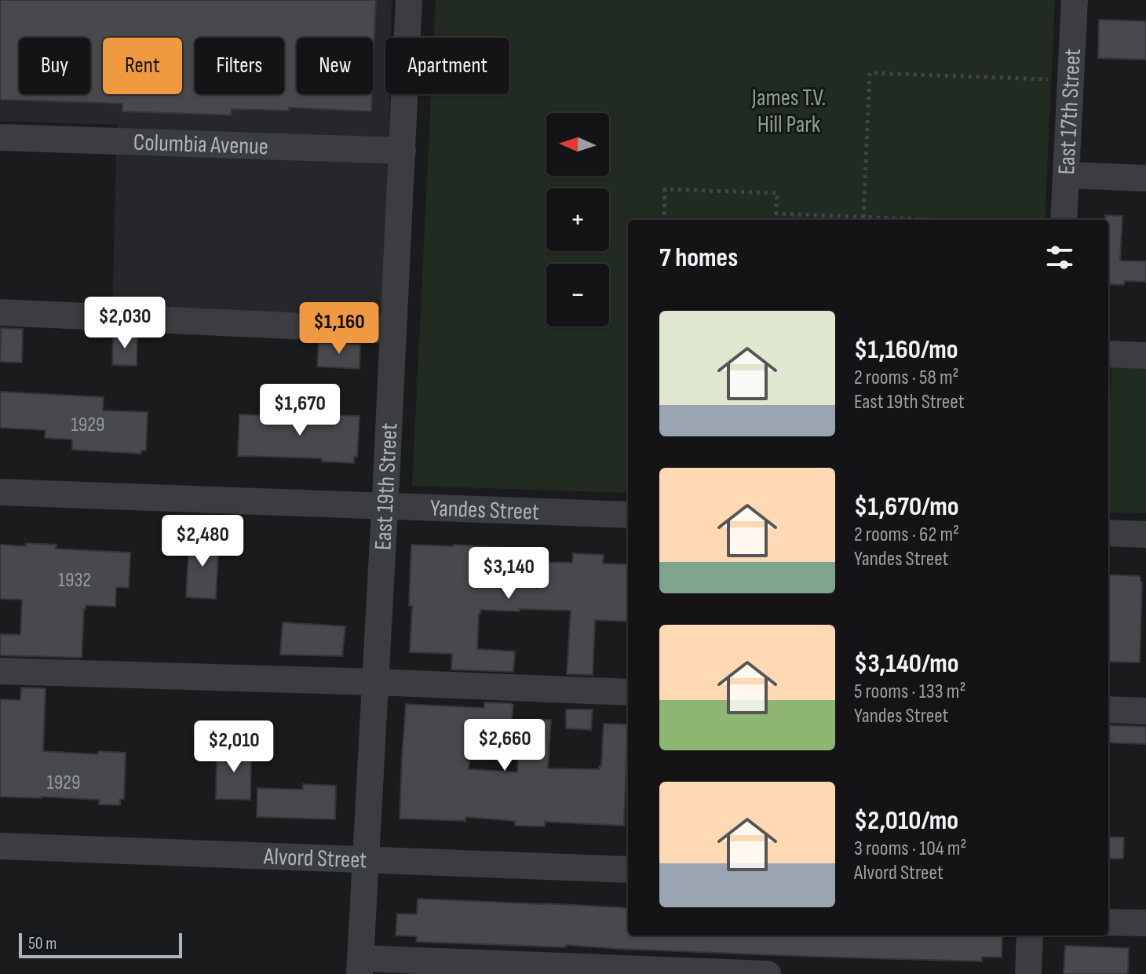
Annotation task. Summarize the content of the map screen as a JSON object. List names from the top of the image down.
{
  "streets": {
    "street": [
      "East 17th Street",
      "Columbia Avenue",
      "East 19th Street",
      "Yandes Street",
      "Alvord Street"
    ]
  },
  "crossings": [
    ["Columbia Avenue", "East 19th Street"],
    ["East 19th Street", "Yandes Street"],
    ["East 19th Street", "Alvord Street"]
  ],
  "parks": ["James T.V. Hill Park"],
  "house_numbers": ["1929", "1932", "1929"],
  "scale_bar": "50 m",
  "north": "left",
  "page": {
    "chip": [
      "Buy",
      "Rent",
      "Filters",
      "New",
      "Apartment"
    ],
    "map_buttons": ["+", "−"],
    "heading": "7 homes",
    "list": [
      {
        "name": "$1,160/mo",
        "note": "2 rooms · 58 m² · East 19th Street"
      },
      {
        "name": "$1,670/mo",
        "note": "2 rooms · 62 m² · Yandes Street"
      },
      {
        "name": "$3,140/mo",
        "note": "5 rooms · 133 m² · Yandes Street"
      },
      {
        "name": "$2,010/mo",
        "note": "3 rooms · 104 m² · Alvord Street"
      }
    ],
    "price": [
      "$2,030",
      "$1,160",
      "$1,670",
      "$2,480",
      "$3,140",
      "$2,660",
      "$2,010"
    ],
    "scale": "50 m"
  }
}
